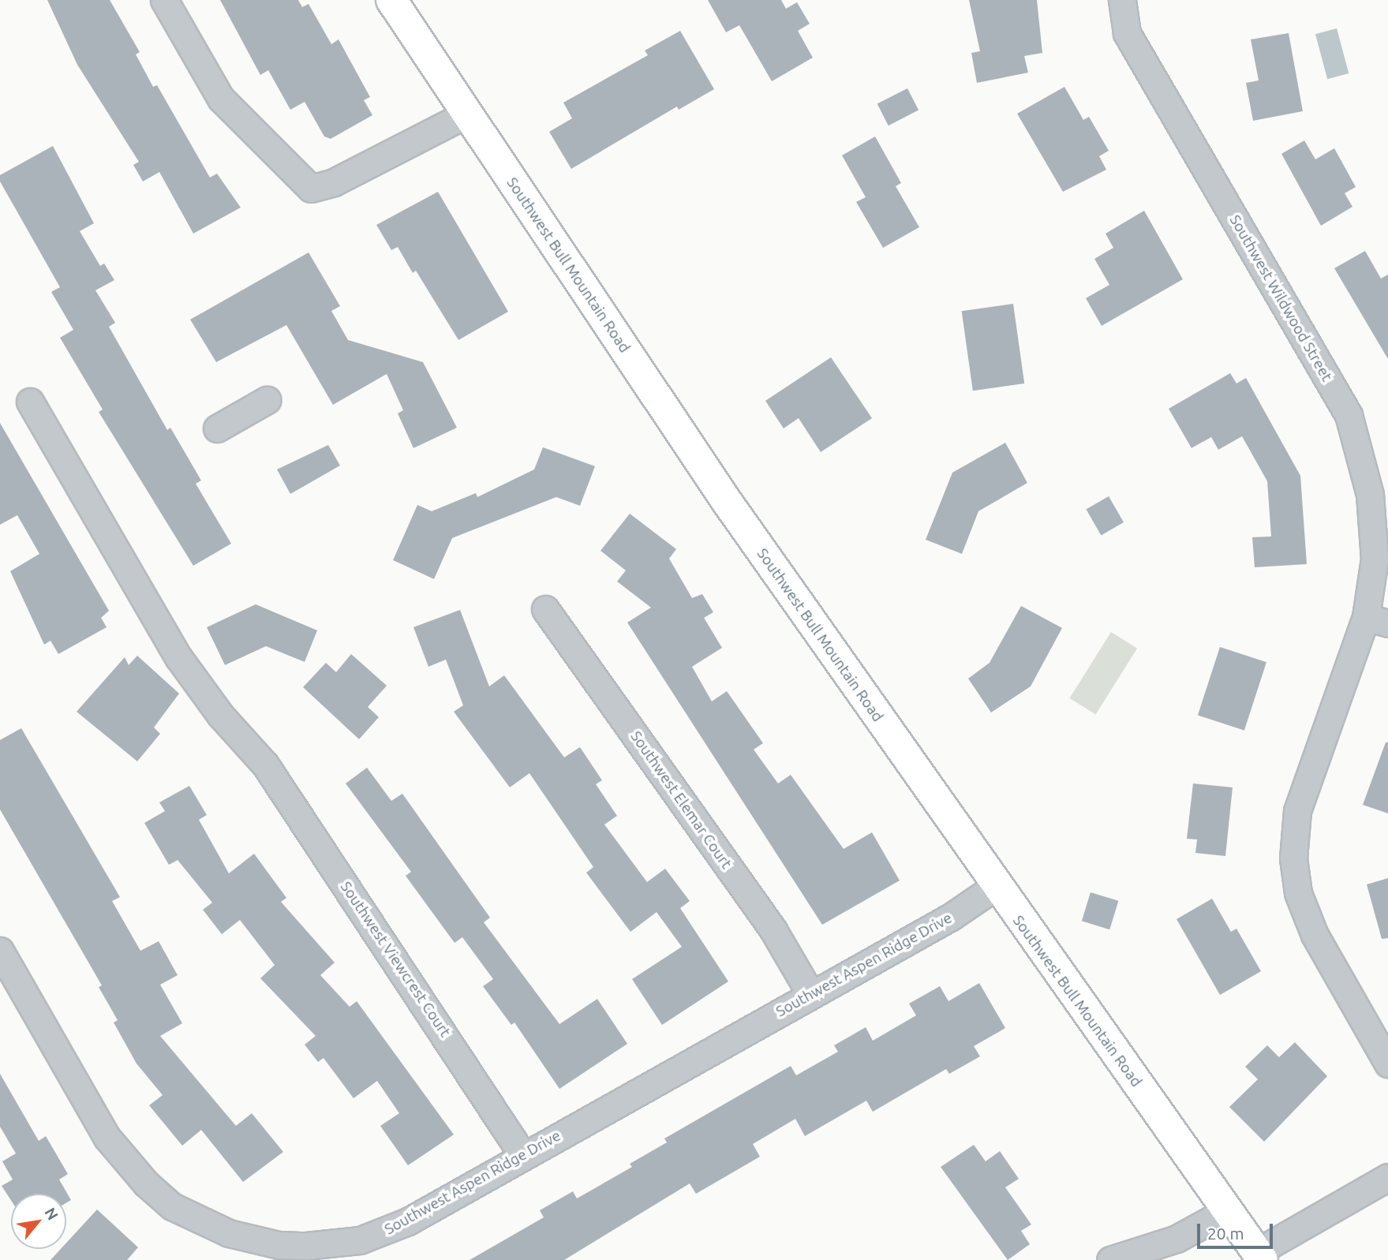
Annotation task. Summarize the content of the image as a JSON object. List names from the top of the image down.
{
  "streets": {
    "main road": ["Southwest Bull Mountain Road"],
    "street": [
      "Southwest Wildwood Street",
      "Southwest Elemar Court",
      "Southwest Viewcrest Court",
      "Southwest Aspen Ridge Drive"
    ]
  },
  "crossings": [
    ["Southwest Bull Mountain Road", "Southwest Aspen Ridge Drive"],
    ["Southwest Elemar Court", "Southwest Aspen Ridge Drive"],
    ["Southwest Viewcrest Court", "Southwest Aspen Ridge Drive"]
  ],
  "scale_bar": "20 m",
  "north": "top right"
}
